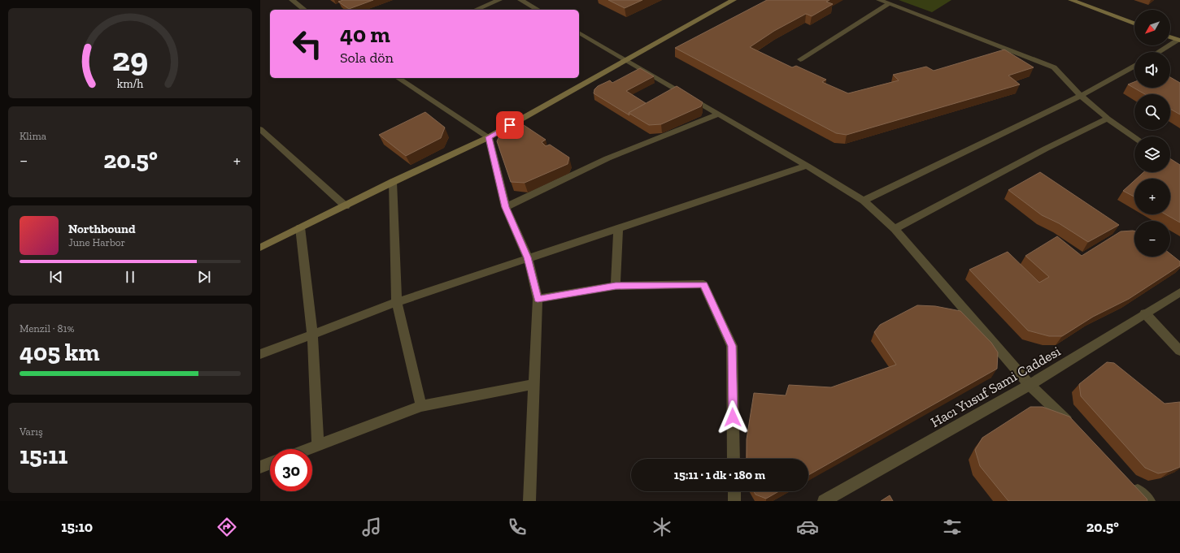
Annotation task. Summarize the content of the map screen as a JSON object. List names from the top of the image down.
{
  "streets": {
    "street": ["Hacı Yusuf Sami Caddesi"]
  },
  "north": "bottom left",
  "page": {
    "map_buttons": ["+", "−"],
    "turn": ["40 m", "Sola dön"],
    "tile": [
      "Klima",
      ["Menzil · 81%", "405 km"],
      ["Varış", "15:11"]
    ],
    "heat": ["−", "20.5°", "+"],
    "song": ["Northbound", "June Harbor"],
    "limit": "30",
    "trip": "15:11 · 1 dk · 180 m",
    "tabs": ["15:10", "20.5°"],
    "gauge": ["29", "km/h"]
  }
}
